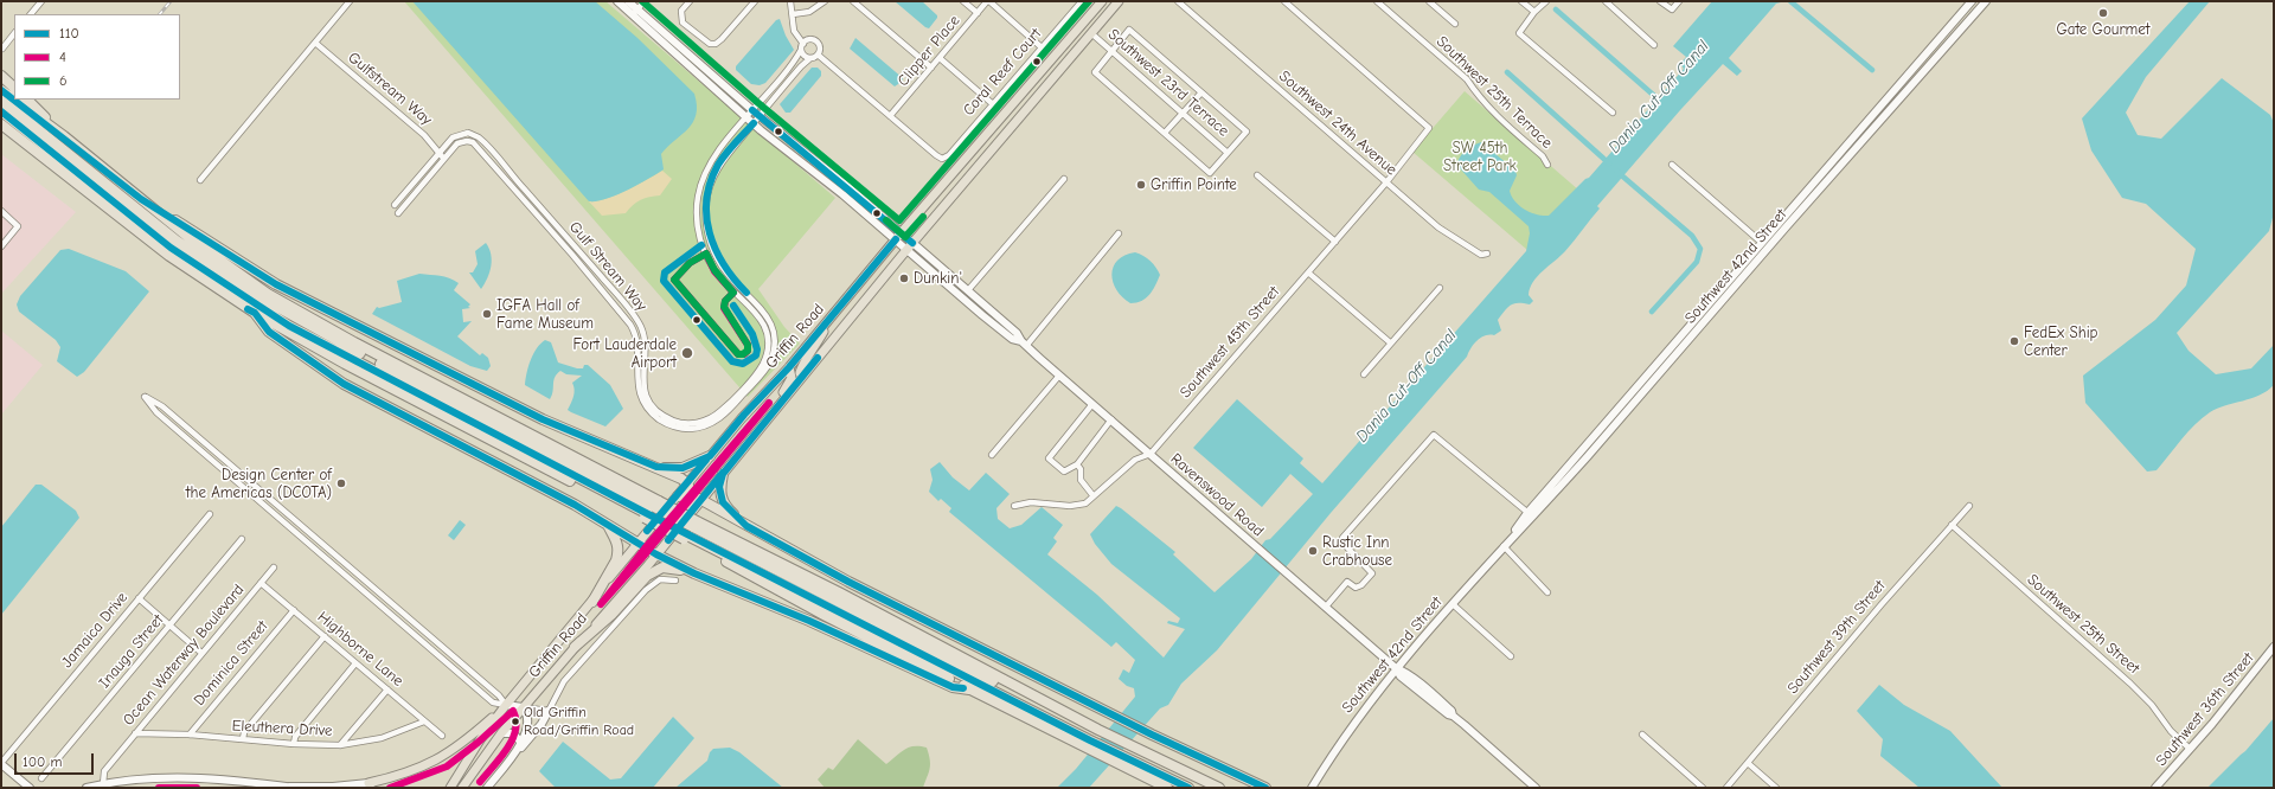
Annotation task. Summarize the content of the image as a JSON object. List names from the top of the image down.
{
  "streets": {
    "main road": ["Griffin Road"],
    "street": [
      "Clipper Place",
      "Coral Reef Court",
      "Southwest 23rd Terrace",
      "Gulfstream Way",
      "Southwest 25th Terrace",
      "Southwest 24th Avenue",
      "Gulf Stream Way",
      "Southwest 42nd Street",
      "Southwest 45th Street",
      "Ravenswood Road",
      "Southwest 25th Street",
      "Jamaica Drive",
      "Southwest 39th Street",
      "Highborne Lane",
      "Inauga Street",
      "Ocean Waterway Boulevard",
      "Dominica Street",
      "Southwest 36th Street",
      "Eleuthera Drive"
    ]
  },
  "crossings": [
    ["Clipper Place", "Coral Reef Court"],
    ["Southwest 23rd Terrace", "Griffin Road"],
    ["Gulfstream Way", "Gulf Stream Way"],
    ["Southwest 24th Avenue", "Southwest 45th Street"],
    ["Southwest 42nd Street", "Ravenswood Road"],
    ["Griffin Road", "Ravenswood Road"],
    ["Southwest 45th Street", "Ravenswood Road"],
    ["Southwest 25th Street", "Southwest 39th Street"],
    ["Southwest 25th Street", "Southwest 36th Street"],
    ["Highborne Lane", "Ocean Waterway Boulevard"],
    ["Highborne Lane", "Dominica Street"],
    ["Highborne Lane", "Eleuthera Drive"],
    ["Ocean Waterway Boulevard", "Eleuthera Drive"],
    ["Dominica Street", "Eleuthera Drive"]
  ],
  "water": ["Dania Cut-Off Canal"],
  "parks": ["SW 45th Street Park"],
  "places": [
    "Gate Gourmet",
    "Griffin Pointe",
    "Dunkin'",
    "IGFA Hall of Fame Museum",
    "FedEx Ship Center",
    "Fort Lauderdale Airport",
    "Design Center of the Americas (DCOTA)",
    "Rustic Inn Crabhouse",
    "Old Griffin Road/Griffin Road"
  ],
  "lines": ["transit line 6", "transit line 110", "transit line 4"],
  "legend": ["110", "4", "6"],
  "scale_bar": "100 m"
}
